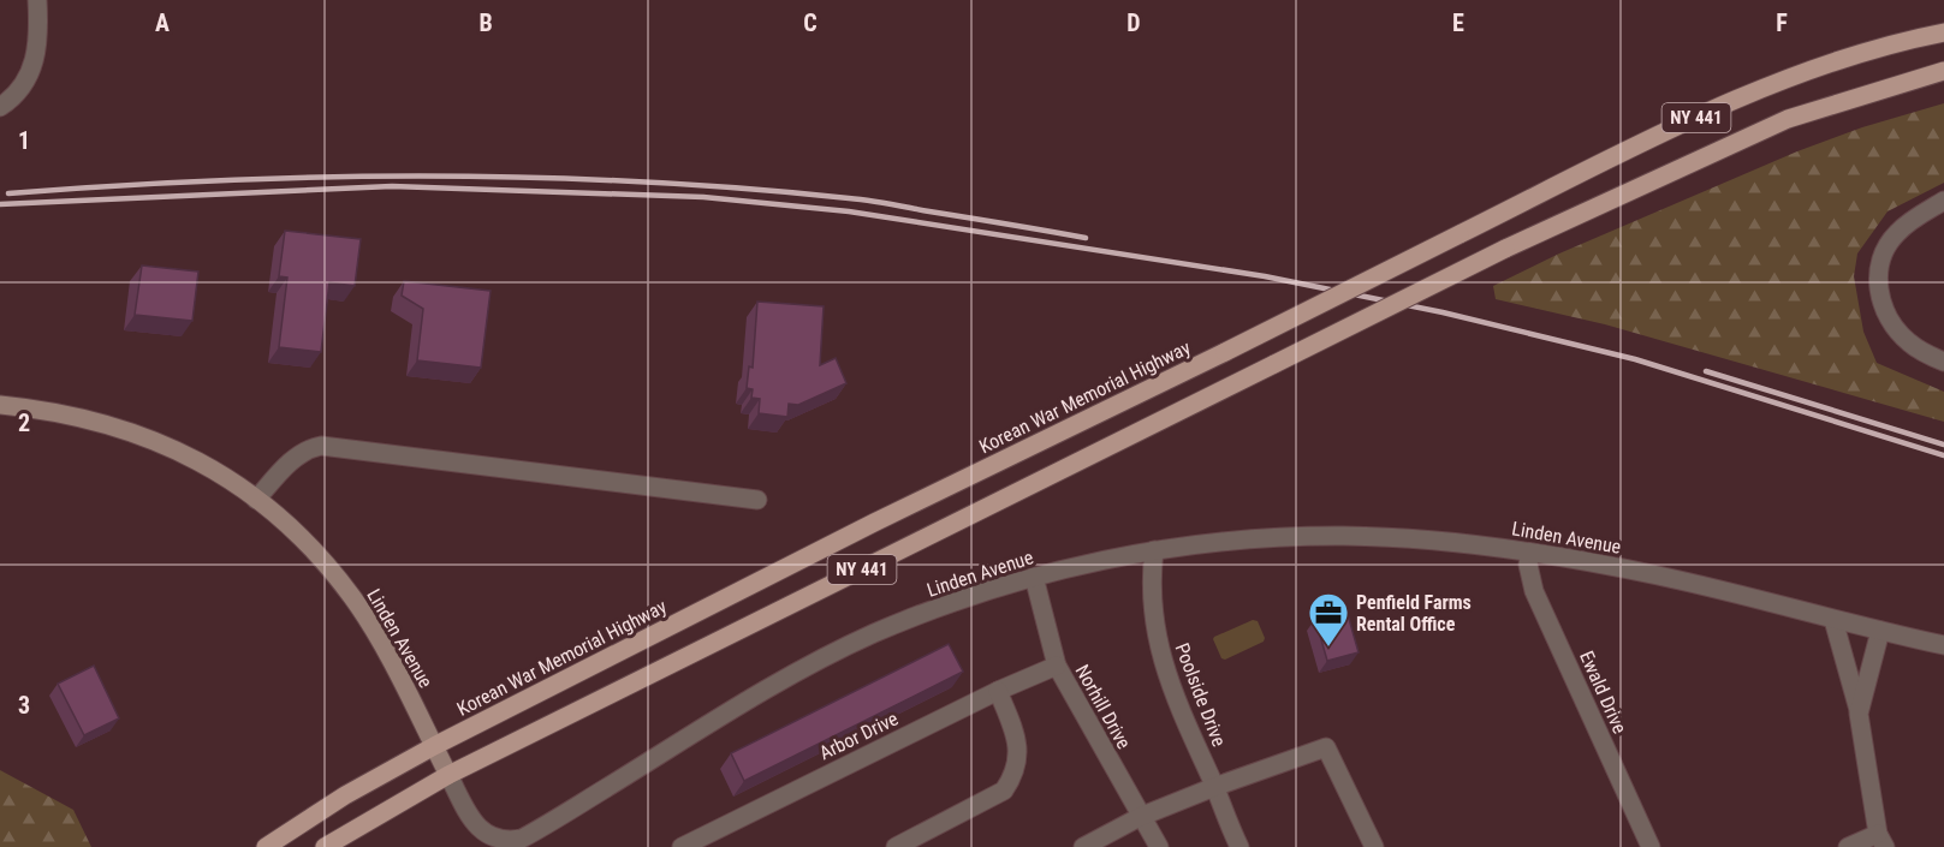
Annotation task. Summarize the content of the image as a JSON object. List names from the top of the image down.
{
  "streets": {
    "main road": ["NY 441", "Korean War Memorial Highway", "Linden Avenue"],
    "street": [
      "Ewald Drive",
      "Poolside Drive",
      "Norhill Drive",
      "Arbor Drive"
    ]
  },
  "crossings": [
    ["NY 441", "Linden Avenue"],
    ["Korean War Memorial Highway", "Linden Avenue"],
    ["Linden Avenue", "Ewald Drive"],
    ["Linden Avenue", "Poolside Drive"],
    ["Linden Avenue", "Norhill Drive"],
    ["Norhill Drive", "Arbor Drive"]
  ],
  "places": {
    "office": ["Penfield Farms Rental Office"]
  },
  "grid": {
    "columns": [
      "A",
      "B",
      "C",
      "D",
      "E",
      "F"
    ],
    "rows": ["1", "2", "3"]
  }
}
